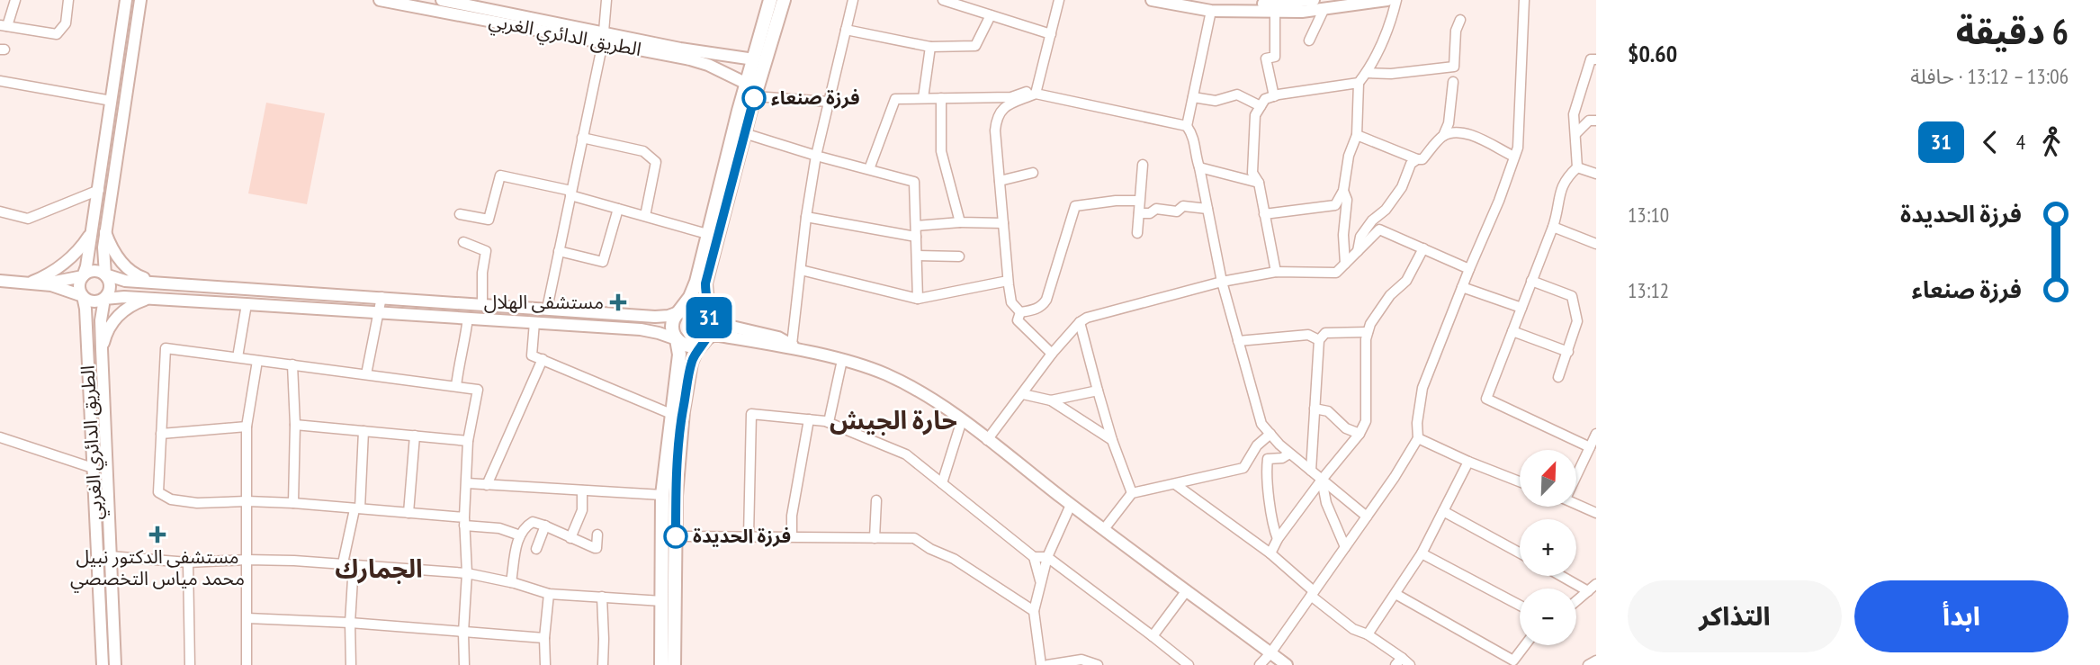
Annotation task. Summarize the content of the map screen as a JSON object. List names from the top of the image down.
{
  "streets": {
    "main road": ["الطريق الدائري الغربي"]
  },
  "districts": ["حارة الجيش", "الجمارك"],
  "places": {
    "other": ["فرزة صنعاء", "فرزة الحديدة"],
    "health": ["مستشفى الهلال", "مستشفى الدكتور نبيل محمد مياس التخصصي"]
  },
  "lines": ["bus line 31"],
  "north": "top right",
  "page": {
    "heading": ["6 دقيقة", "13:06 – 13:12 · حافلة", "$0.60"],
    "on_map": "31",
    "legs": ["4", "31"],
    "list": [
      {
        "name": "فرزة الحديدة",
        "value": "13:10"
      },
      {
        "name": "فرزة صنعاء",
        "value": "13:12"
      }
    ],
    "map_buttons": ["+", "−"],
    "buttons": ["ابدأ", "التذاكر"]
  }
}
